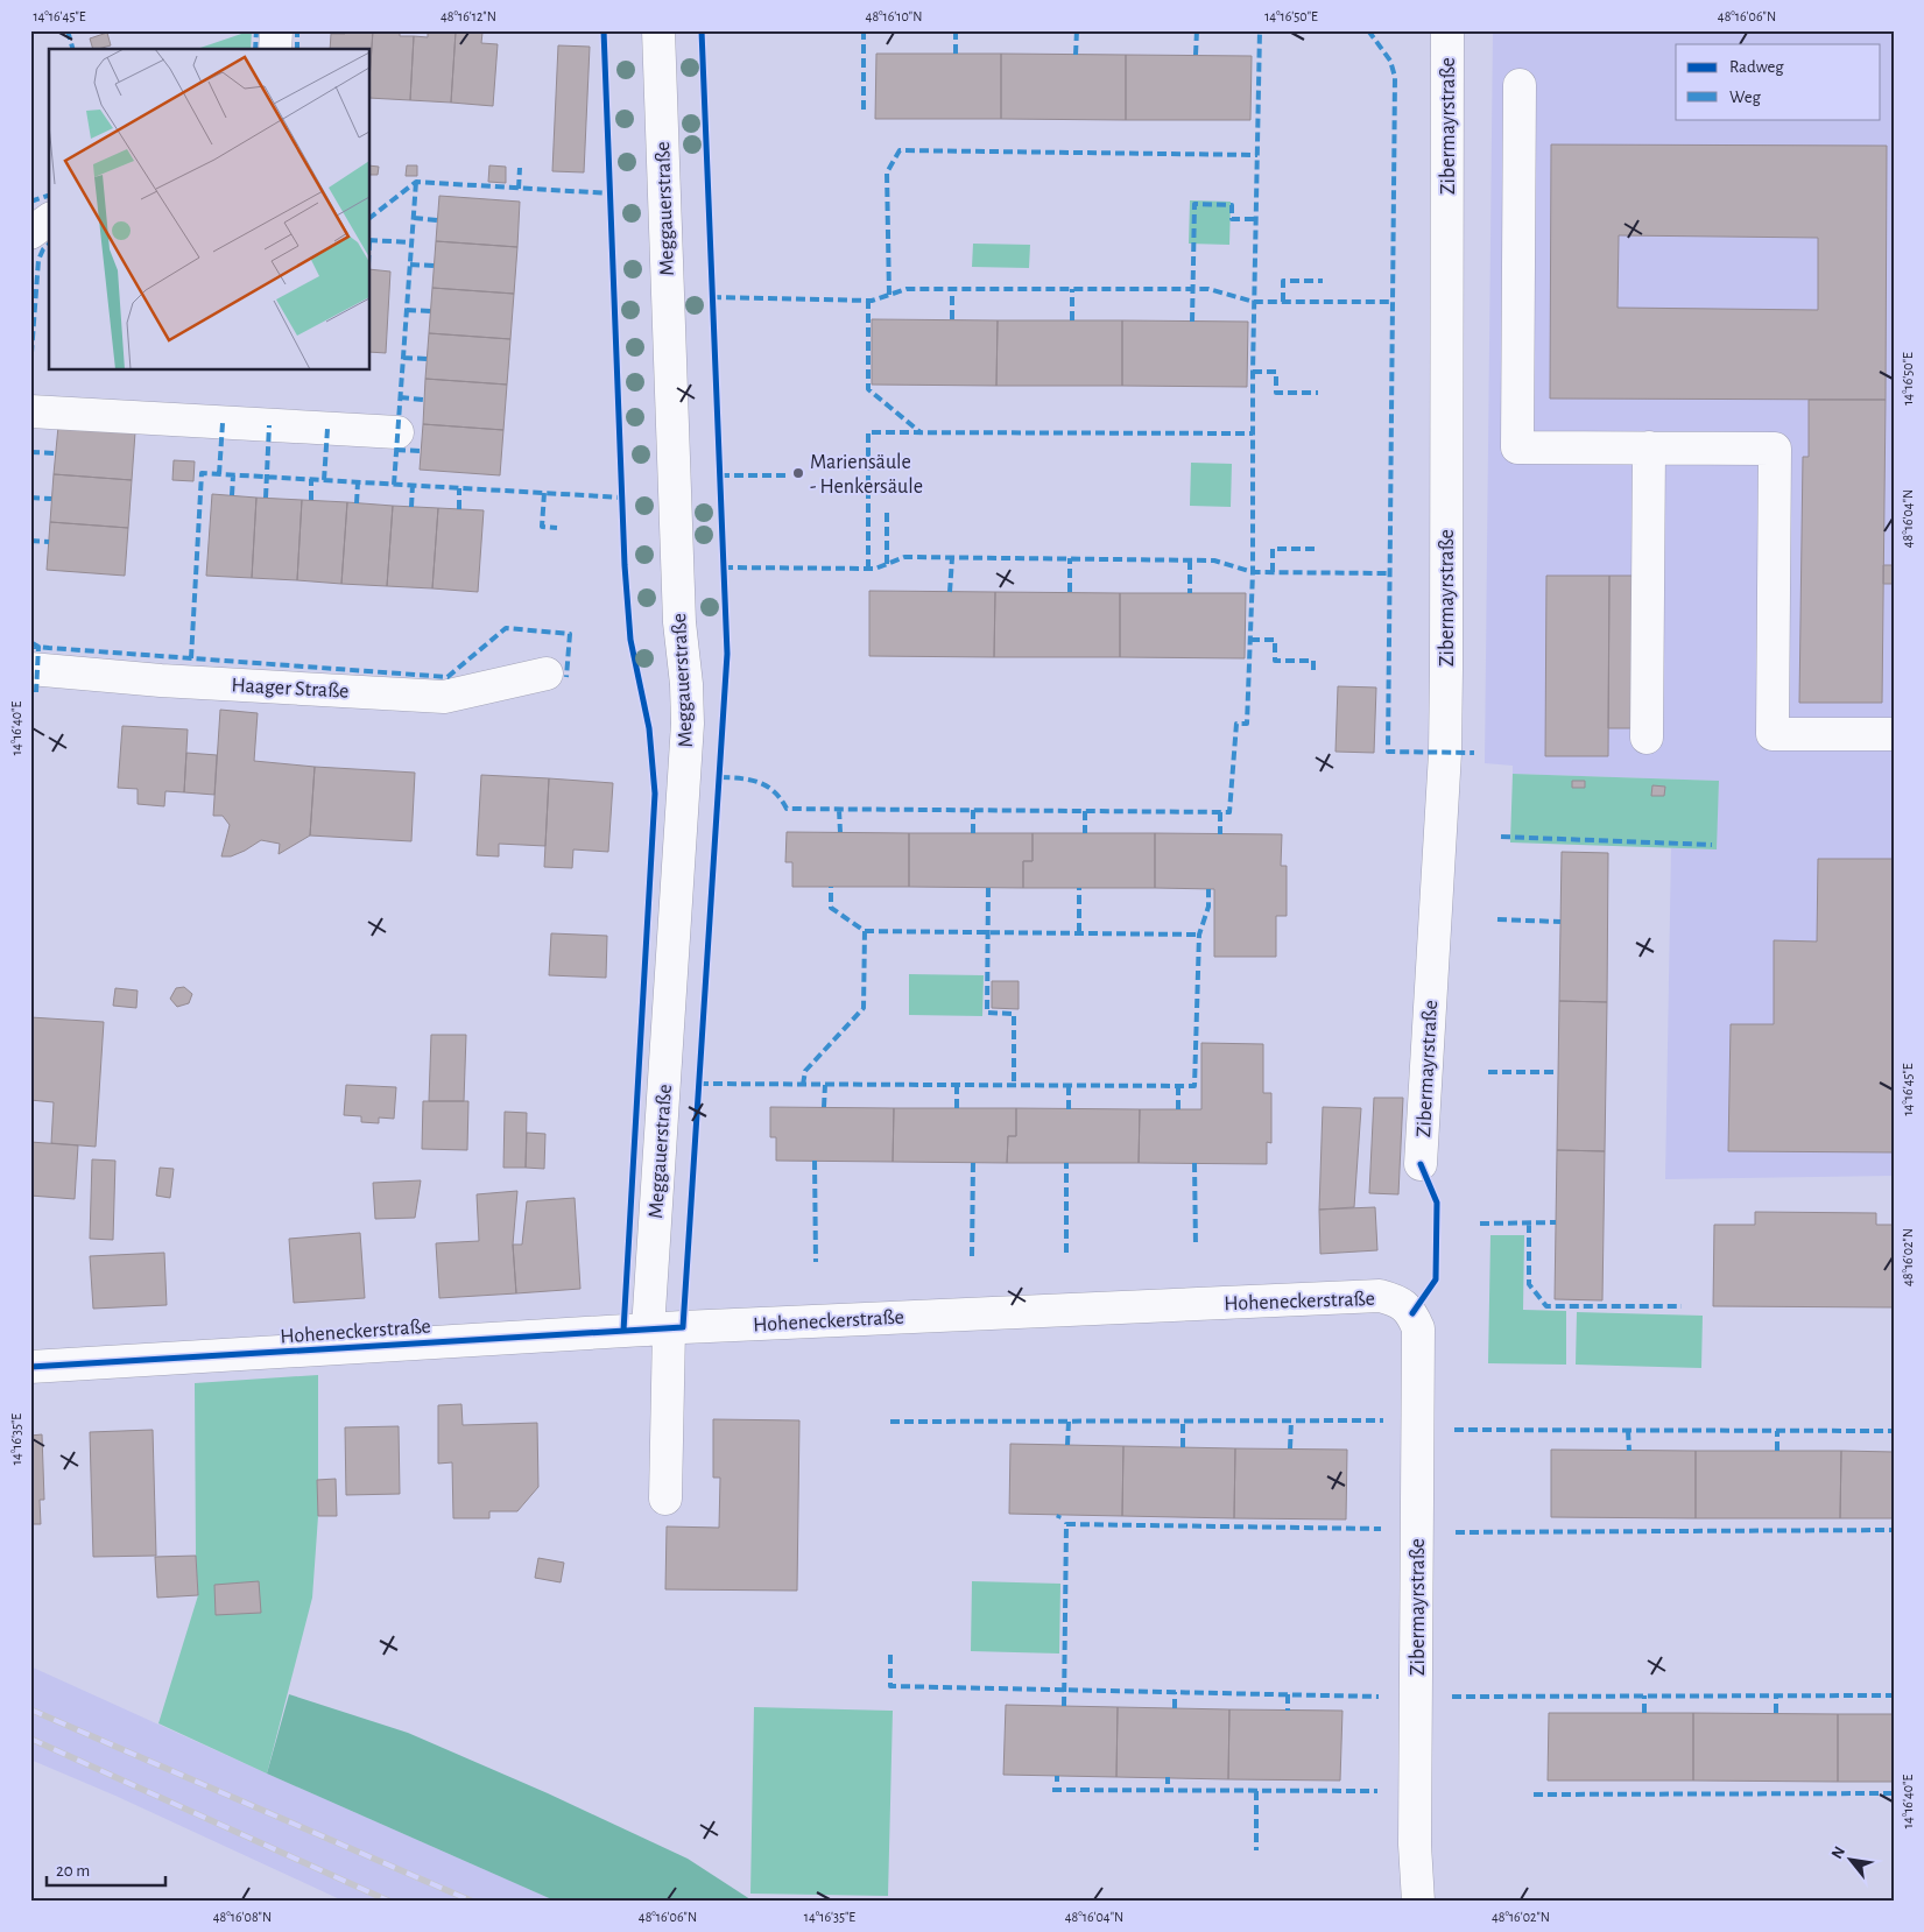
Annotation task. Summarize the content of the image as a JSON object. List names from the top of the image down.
{
  "streets": {
    "street": [
      "Zibermayrstraße",
      "Meggauerstraße",
      "Haager Straße",
      "Hoheneckerstraße"
    ]
  },
  "crossings": [
    ["Zibermayrstraße", "Hoheneckerstraße"],
    ["Meggauerstraße", "Hoheneckerstraße"]
  ],
  "places": ["Mariensäule - Henkersäule"],
  "legend": ["Radweg", "Weg"],
  "scale_bar": "20 m",
  "north": "top left",
  "coordinates": [
    "14°16'45\"E",
    "48°16'12\"N",
    "48°16'10\"N",
    "14°16'50\"E",
    "48°16'06\"N",
    "48°16'04\"N",
    "14°16'40\"E",
    "48°16'02\"N",
    "14°16'35\"E",
    "48°16'08\"N"
  ]
}
